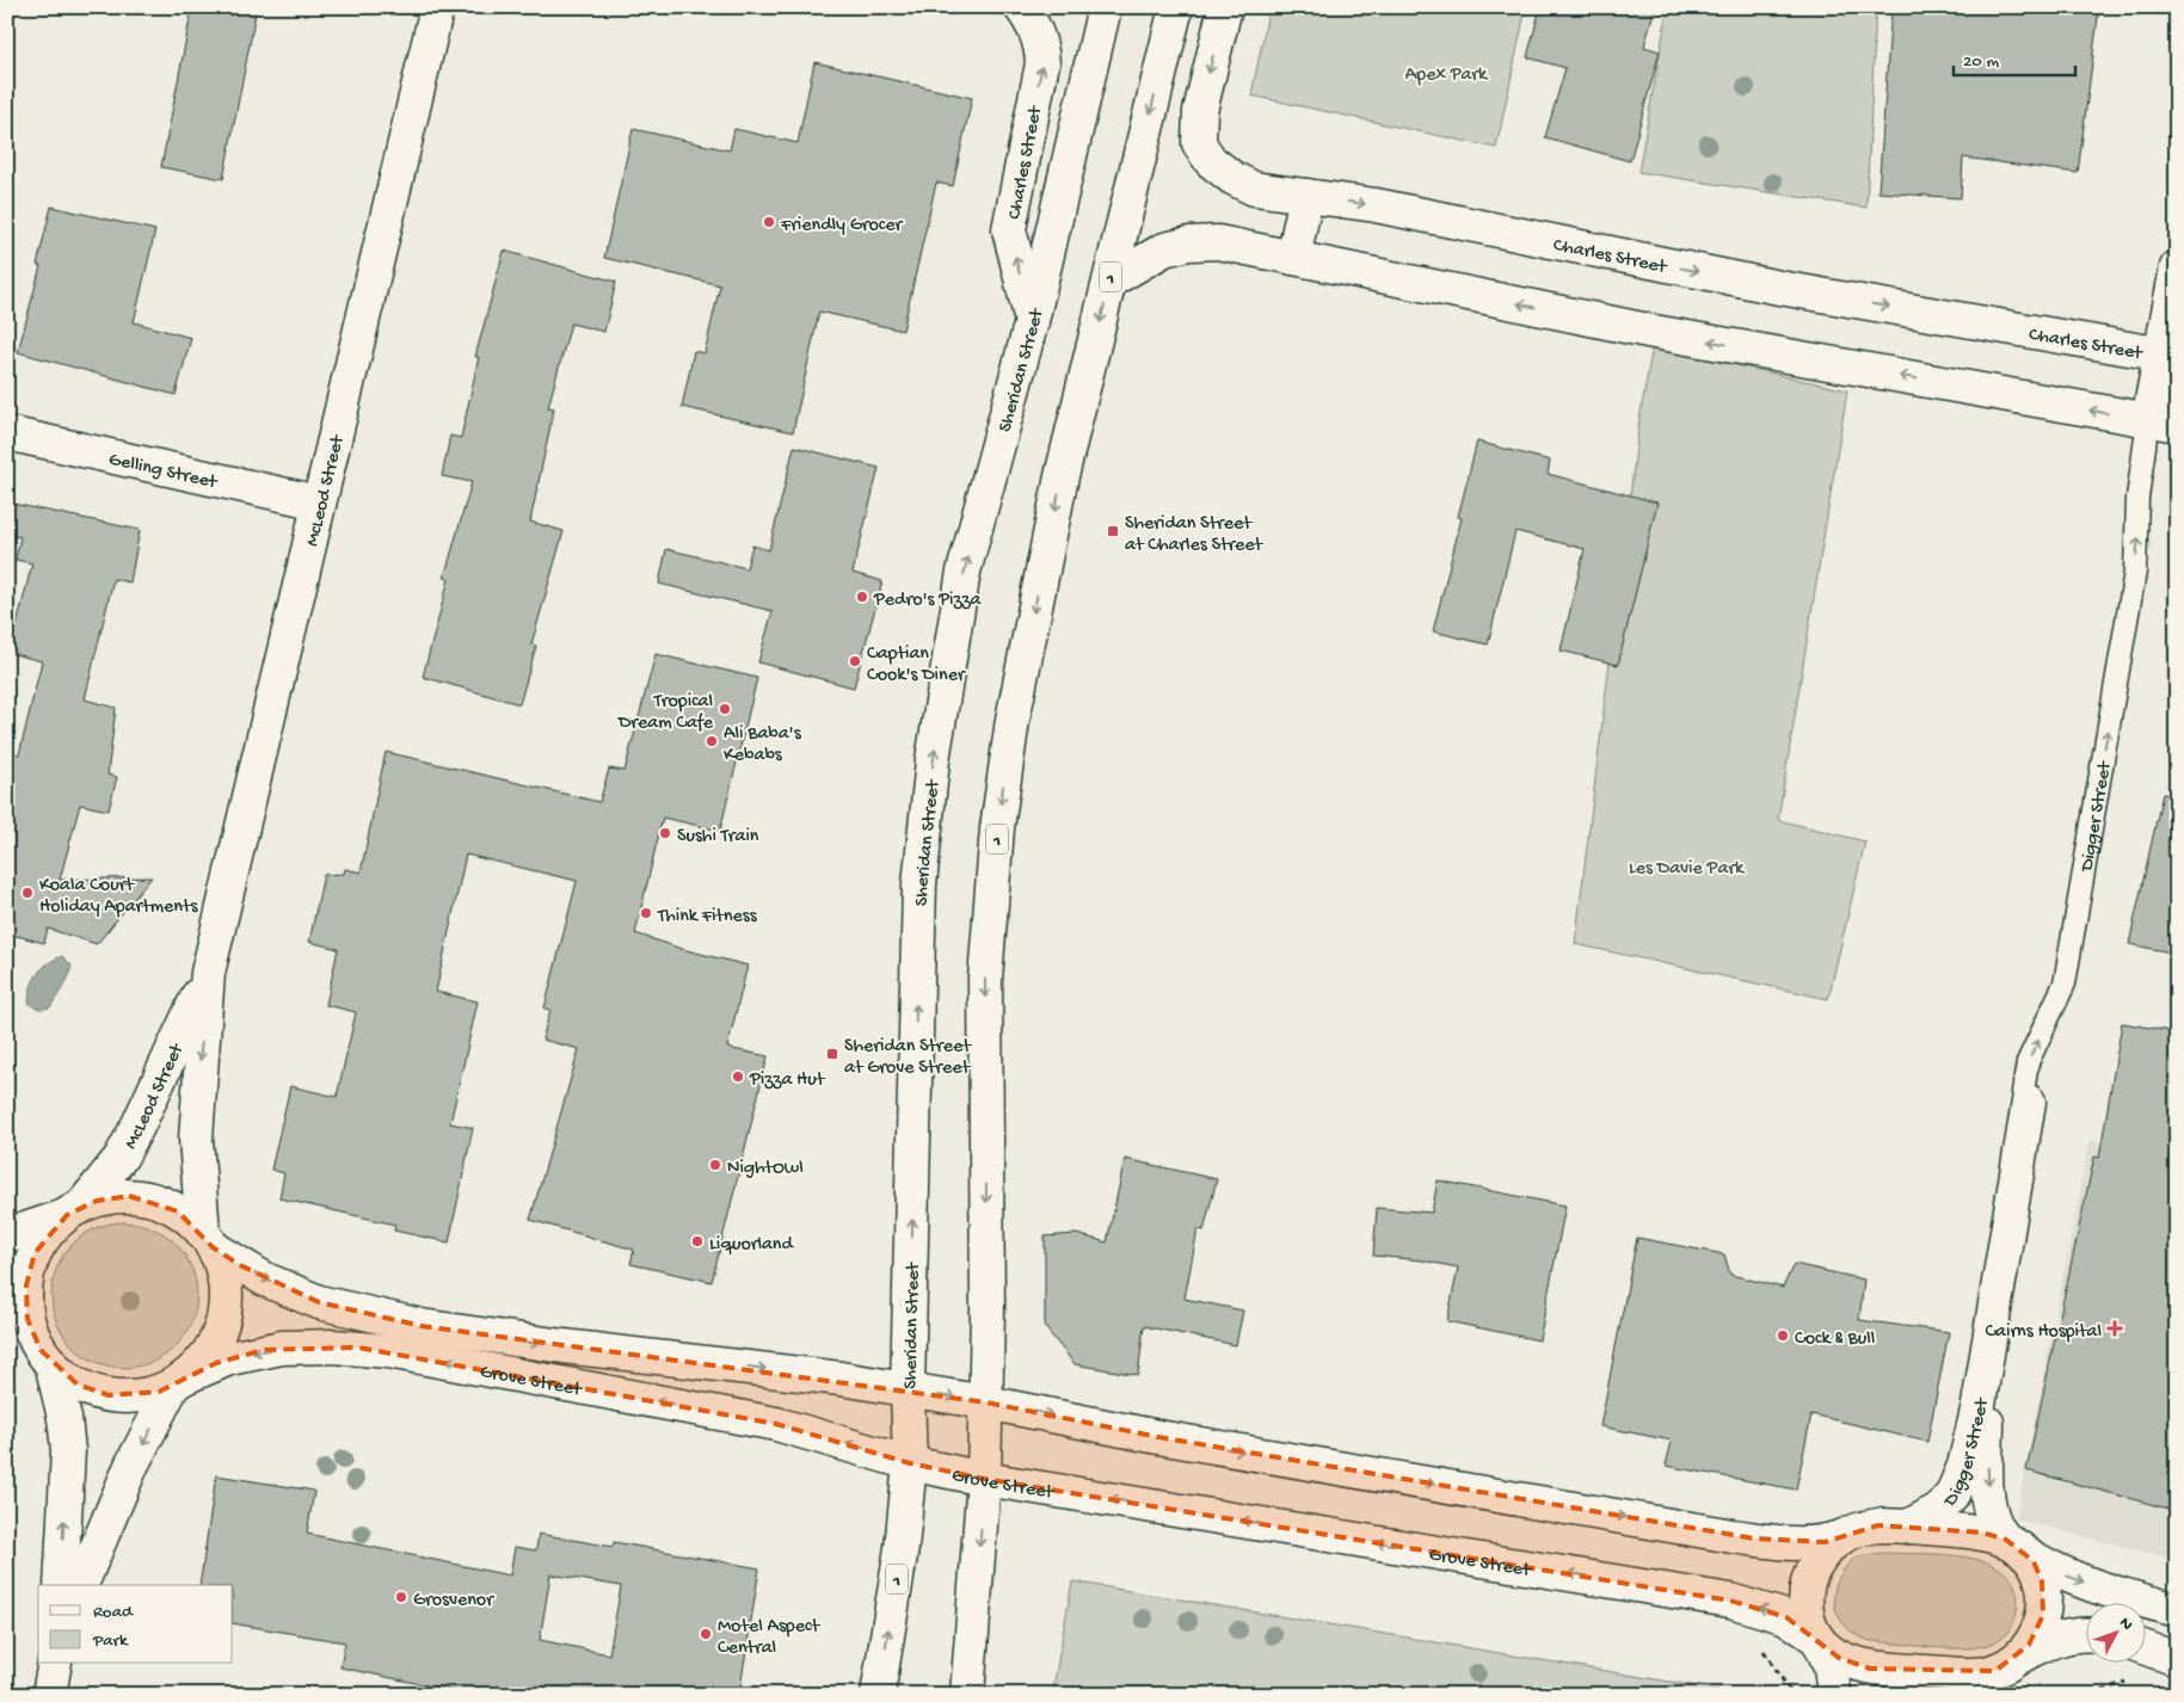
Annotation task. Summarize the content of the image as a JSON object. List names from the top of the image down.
{
  "streets": {
    "main road": [
      "Charles Street",
      "1",
      "Sheridan Street",
      "Gelling Street",
      "McLeod Street",
      "Digger Street",
      "Grove Street"
    ]
  },
  "crossings": [
    ["Charles Street", "Sheridan Street"],
    ["Charles Street", "Digger Street"],
    ["1", "Grove Street"],
    ["Sheridan Street", "Grove Street"],
    ["Gelling Street", "McLeod Street"],
    ["McLeod Street", "Grove Street"],
    ["Digger Street", "Grove Street"]
  ],
  "parks": ["Apex Park", "Les Davie Park"],
  "places": {
    "other": [
      "Friendly Grocer",
      "Pedro's Pizza",
      "Captian Cook's Diner",
      "Tropical Dream Cafe",
      "Ali Baba's Kebabs",
      "Sushi Train",
      "Koala Court Holiday Apartments",
      "Think Fitness",
      "Pizza Hut",
      "NightOwl",
      "Liquorland",
      "Cock & Bull",
      "Grosvenor",
      "Motel Aspect Central"
    ],
    "transit": ["Sheridan Street at Charles Street", "Sheridan Street at Grove Street"],
    "health": ["Cairns Hospital"]
  },
  "legend": ["Road", "Park"],
  "scale_bar": "20 m",
  "north": "top right"
}
